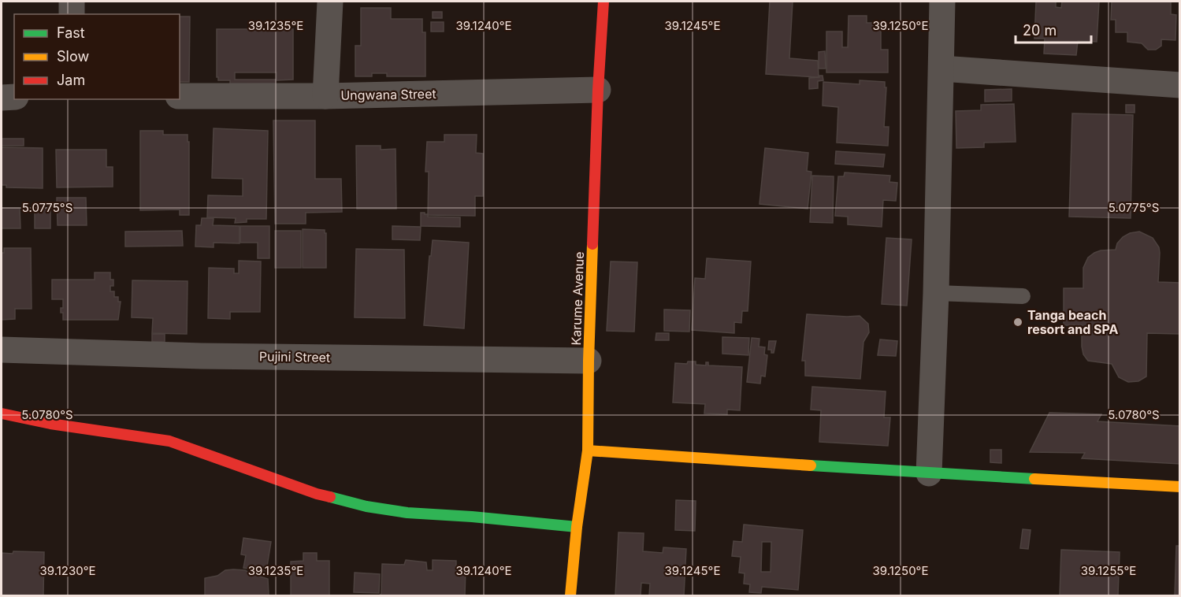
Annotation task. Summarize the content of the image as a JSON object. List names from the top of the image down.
{
  "streets": {
    "street": ["Ungwana Street", "Karume Avenue", "Pujini Street"]
  },
  "crossings": [
    ["Ungwana Street", "Karume Avenue"],
    ["Karume Avenue", "Pujini Street"]
  ],
  "places": ["Tanga beach resort and SPA"],
  "legend": ["Fast", "Slow", "Jam"],
  "scale_bar": "20 m",
  "coordinates": [
    "39.1235°E",
    "39.1240°E",
    "39.1245°E",
    "39.1250°E",
    "5.0775°S",
    "5.0780°S",
    "39.1230°E",
    "39.1255°E"
  ]
}
